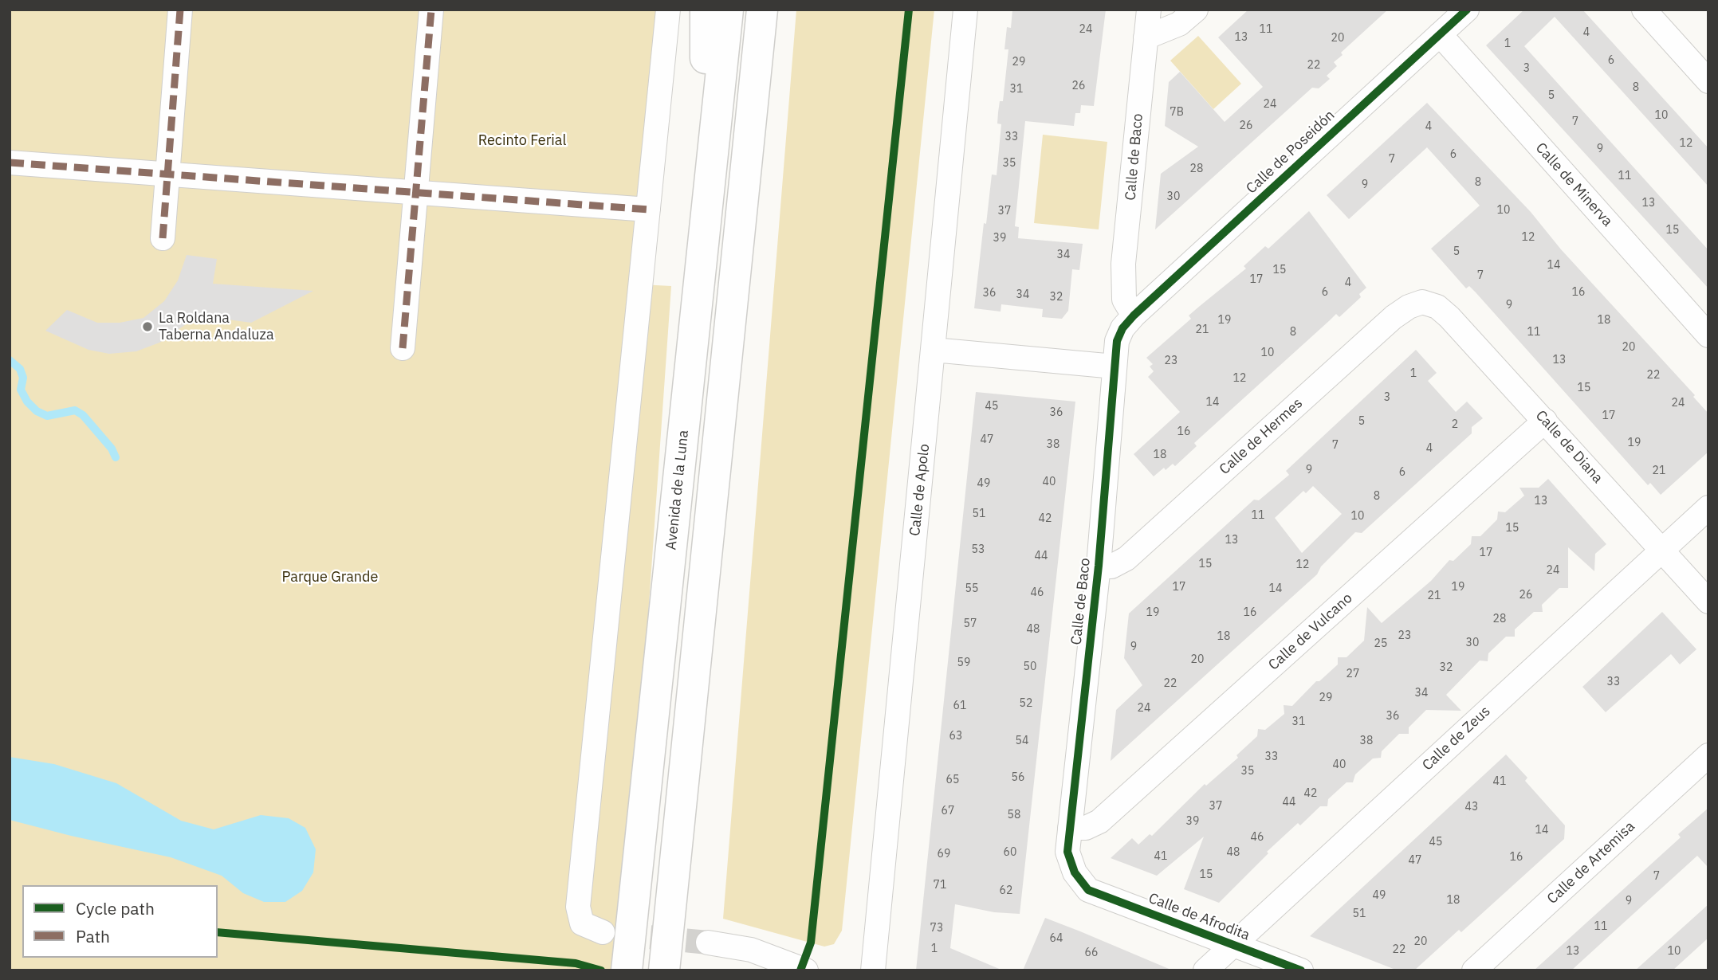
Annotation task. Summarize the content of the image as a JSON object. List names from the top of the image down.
{
  "streets": {
    "main road": ["Avenida de la Luna"],
    "street": [
      "Calle de Poseidón",
      "Calle de Baco",
      "Calle de Minerva",
      "Calle de Hermes",
      "Calle de Diana",
      "Calle de Apolo",
      "Calle de Vulcano",
      "Calle de Zeus",
      "Calle de Artemisa",
      "Calle de Afrodita"
    ]
  },
  "crossings": [
    ["Calle de Poseidón", "Calle de Baco"],
    ["Calle de Poseidón", "Calle de Minerva"],
    ["Calle de Baco", "Calle de Hermes"],
    ["Calle de Baco", "Calle de Vulcano"],
    ["Calle de Baco", "Calle de Afrodita"],
    ["Calle de Hermes", "Calle de Diana"],
    ["Calle de Diana", "Calle de Vulcano"],
    ["Calle de Diana", "Calle de Zeus"],
    ["Calle de Zeus", "Calle de Afrodita"]
  ],
  "parks": ["Recinto Ferial", "Parque Grande"],
  "places": ["La Roldana Taberna Andaluza"],
  "house_numbers": [
    "24",
    "11",
    "4",
    "13",
    "20",
    "1",
    "6",
    "29",
    "22",
    "3",
    "26",
    "8",
    "31",
    "5",
    "24",
    "7B",
    "10",
    "7",
    "26",
    "4",
    "33",
    "12",
    "9",
    "6",
    "7",
    "35",
    "28",
    "11",
    "8",
    "9",
    "30",
    "13",
    "10",
    "37",
    "15",
    "12",
    "39",
    "5",
    "34",
    "14",
    "15",
    "7",
    "17",
    "4",
    "6",
    "16",
    "36",
    "34",
    "32",
    "9",
    "19",
    "18",
    "21",
    "8",
    "11",
    "20",
    "10",
    "13",
    "23",
    "1",
    "22",
    "12",
    "15",
    "3",
    "14",
    "24",
    "45",
    "36",
    "17",
    "5",
    "2",
    "16",
    "47",
    "19",
    "38",
    "7",
    "4",
    "18",
    "9",
    "21",
    "6",
    "40",
    "49",
    "8",
    "13",
    "51",
    "11",
    "10",
    "42",
    "15",
    "13",
    "53",
    "17",
    "44",
    "15",
    "12",
    "24",
    "17",
    "19",
    "55",
    "14",
    "46",
    "26",
    "21",
    "19",
    "16",
    "28",
    "57",
    "48",
    "23",
    "18",
    "30",
    "25",
    "9",
    "20",
    "59",
    "50",
    "32",
    "27",
    "33",
    "22",
    "34",
    "29",
    "52",
    "61",
    "24",
    "36",
    "31",
    "63",
    "54",
    "38",
    "33",
    "40",
    "35",
    "56",
    "65",
    "41",
    "42",
    "44",
    "37",
    "43",
    "67",
    "58",
    "39",
    "14",
    "46",
    "45",
    "60",
    "48",
    "69",
    "41",
    "16",
    "47",
    "15",
    "7",
    "71",
    "62",
    "49",
    "18",
    "9",
    "51",
    "11",
    "73",
    "64",
    "20",
    "1",
    "22",
    "13",
    "10",
    "66"
  ],
  "legend": ["Cycle path", "Path"]
}
